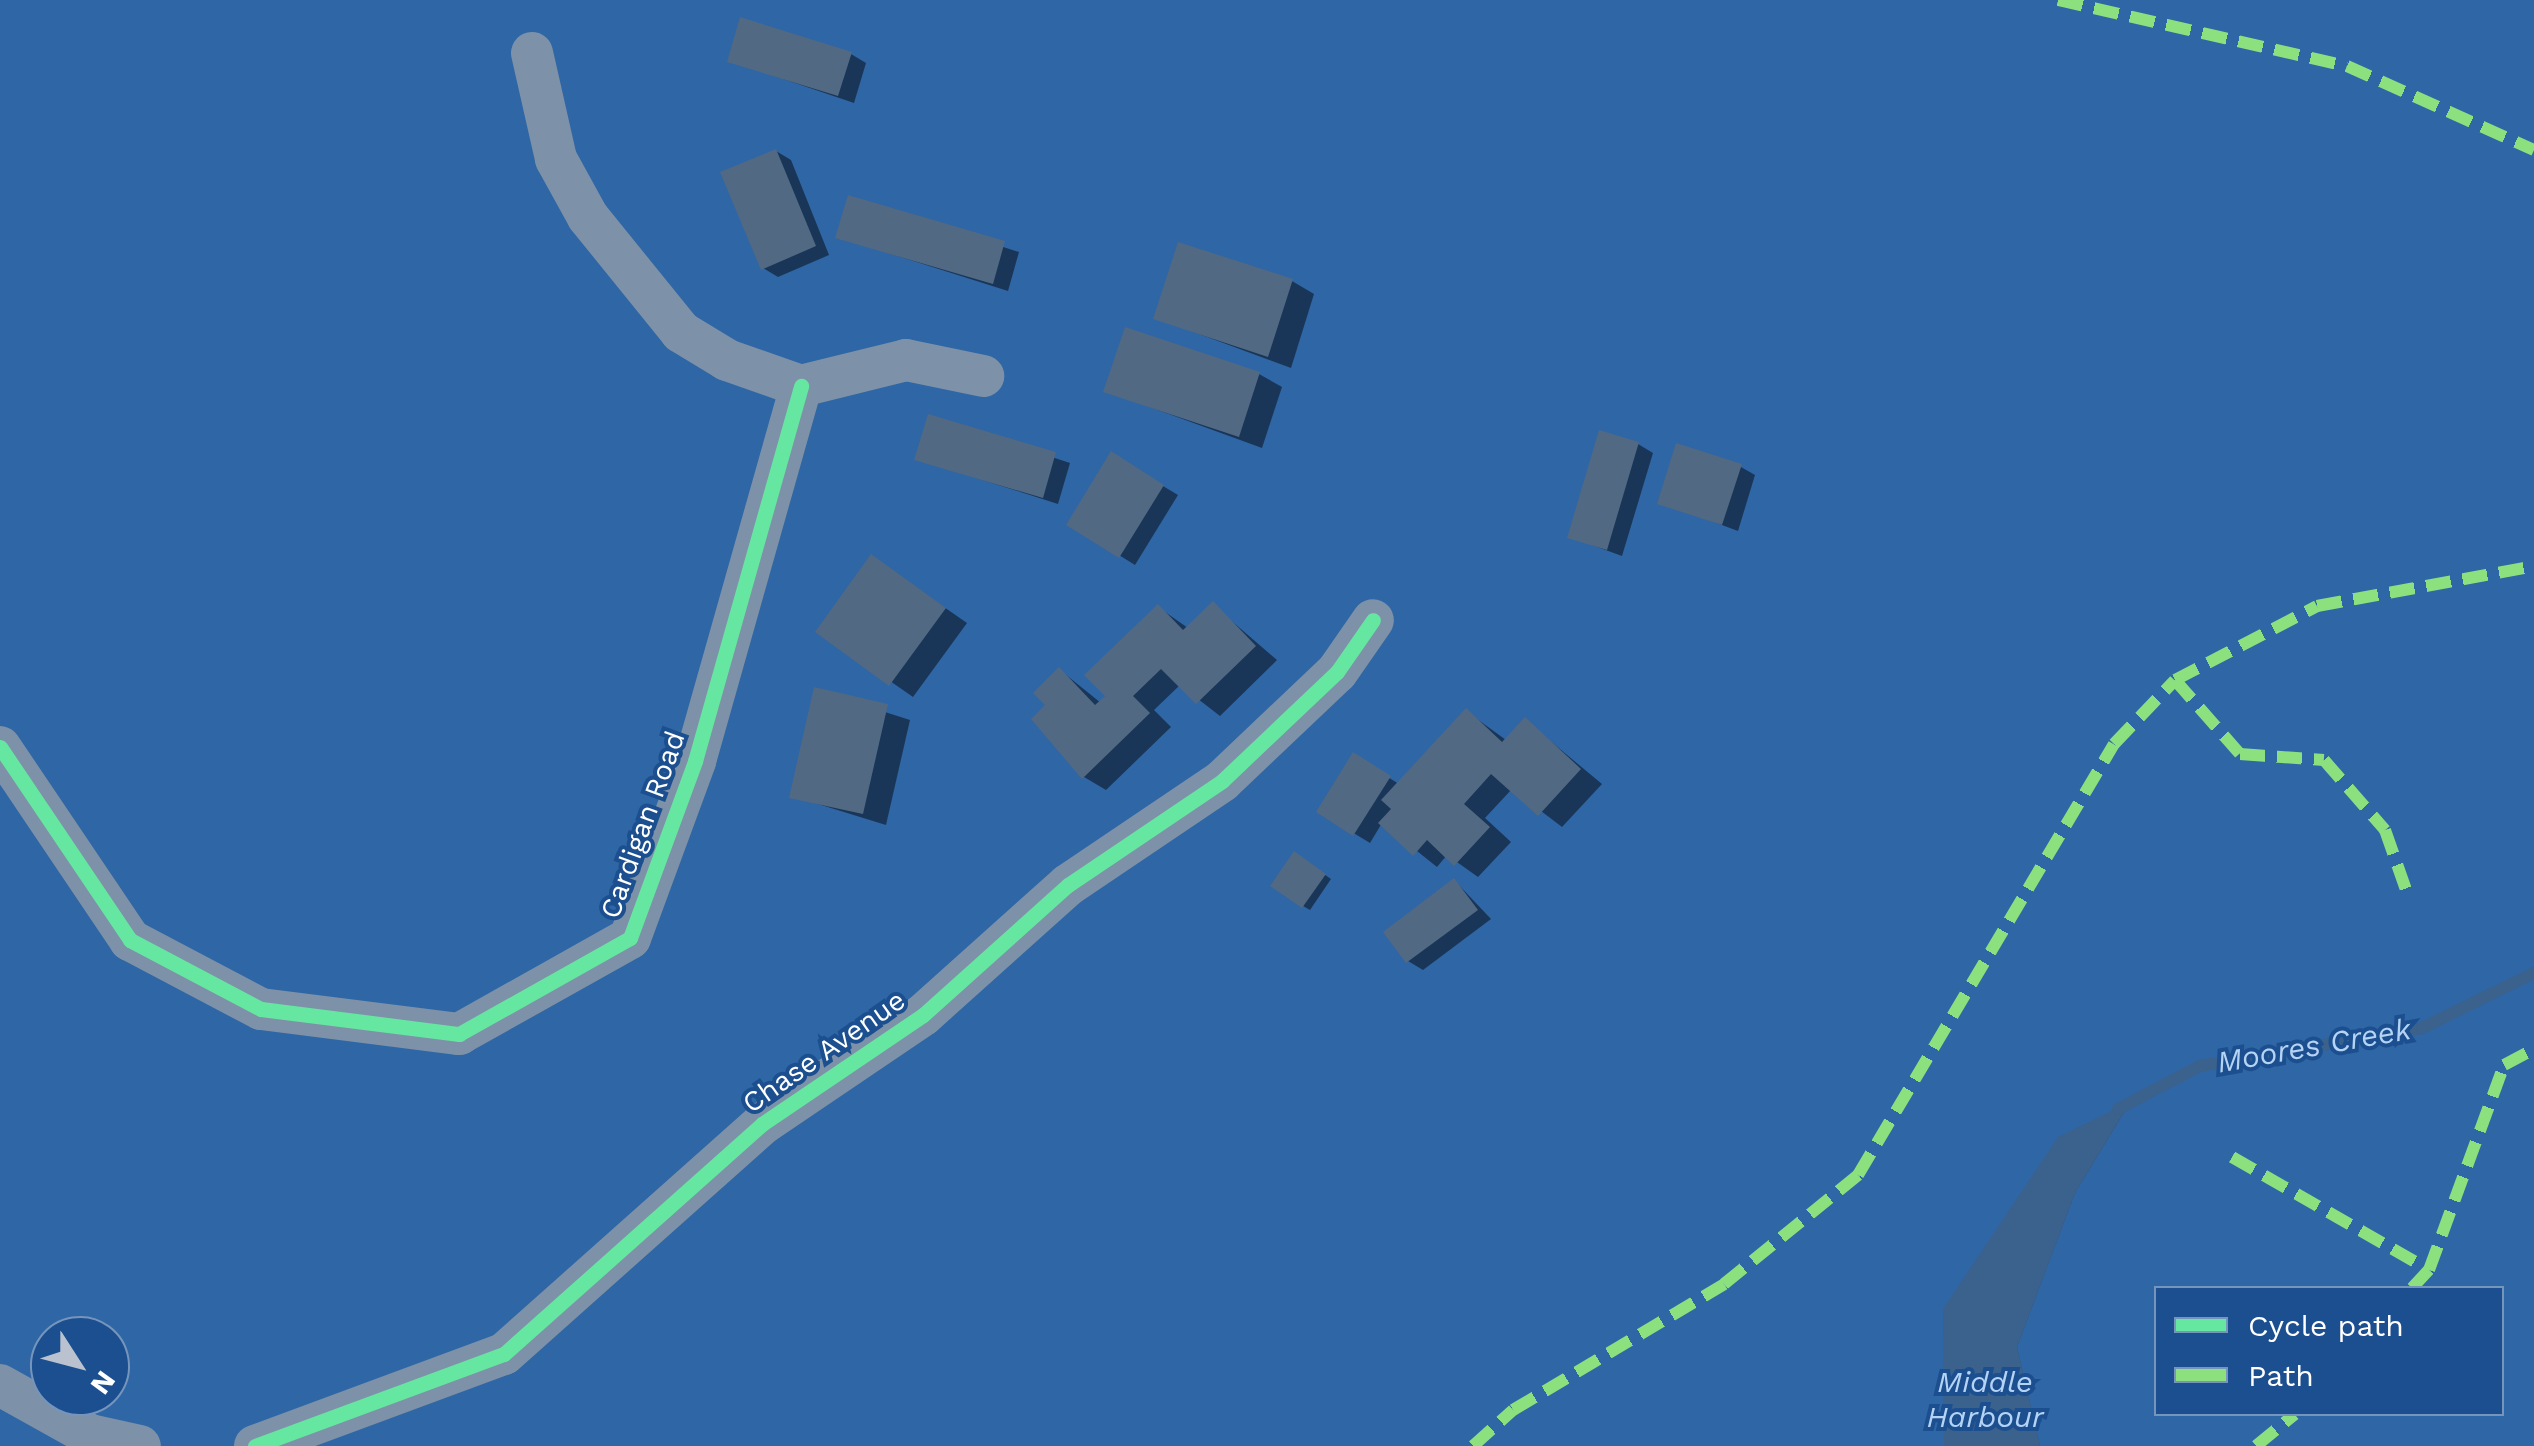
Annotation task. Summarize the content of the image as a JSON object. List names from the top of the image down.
{
  "streets": {
    "street": ["Cardigan Road", "Chase Avenue"]
  },
  "water": ["Moores Creek", "Middle Harbour"],
  "legend": ["Cycle path", "Path"],
  "north": "bottom right"
}
